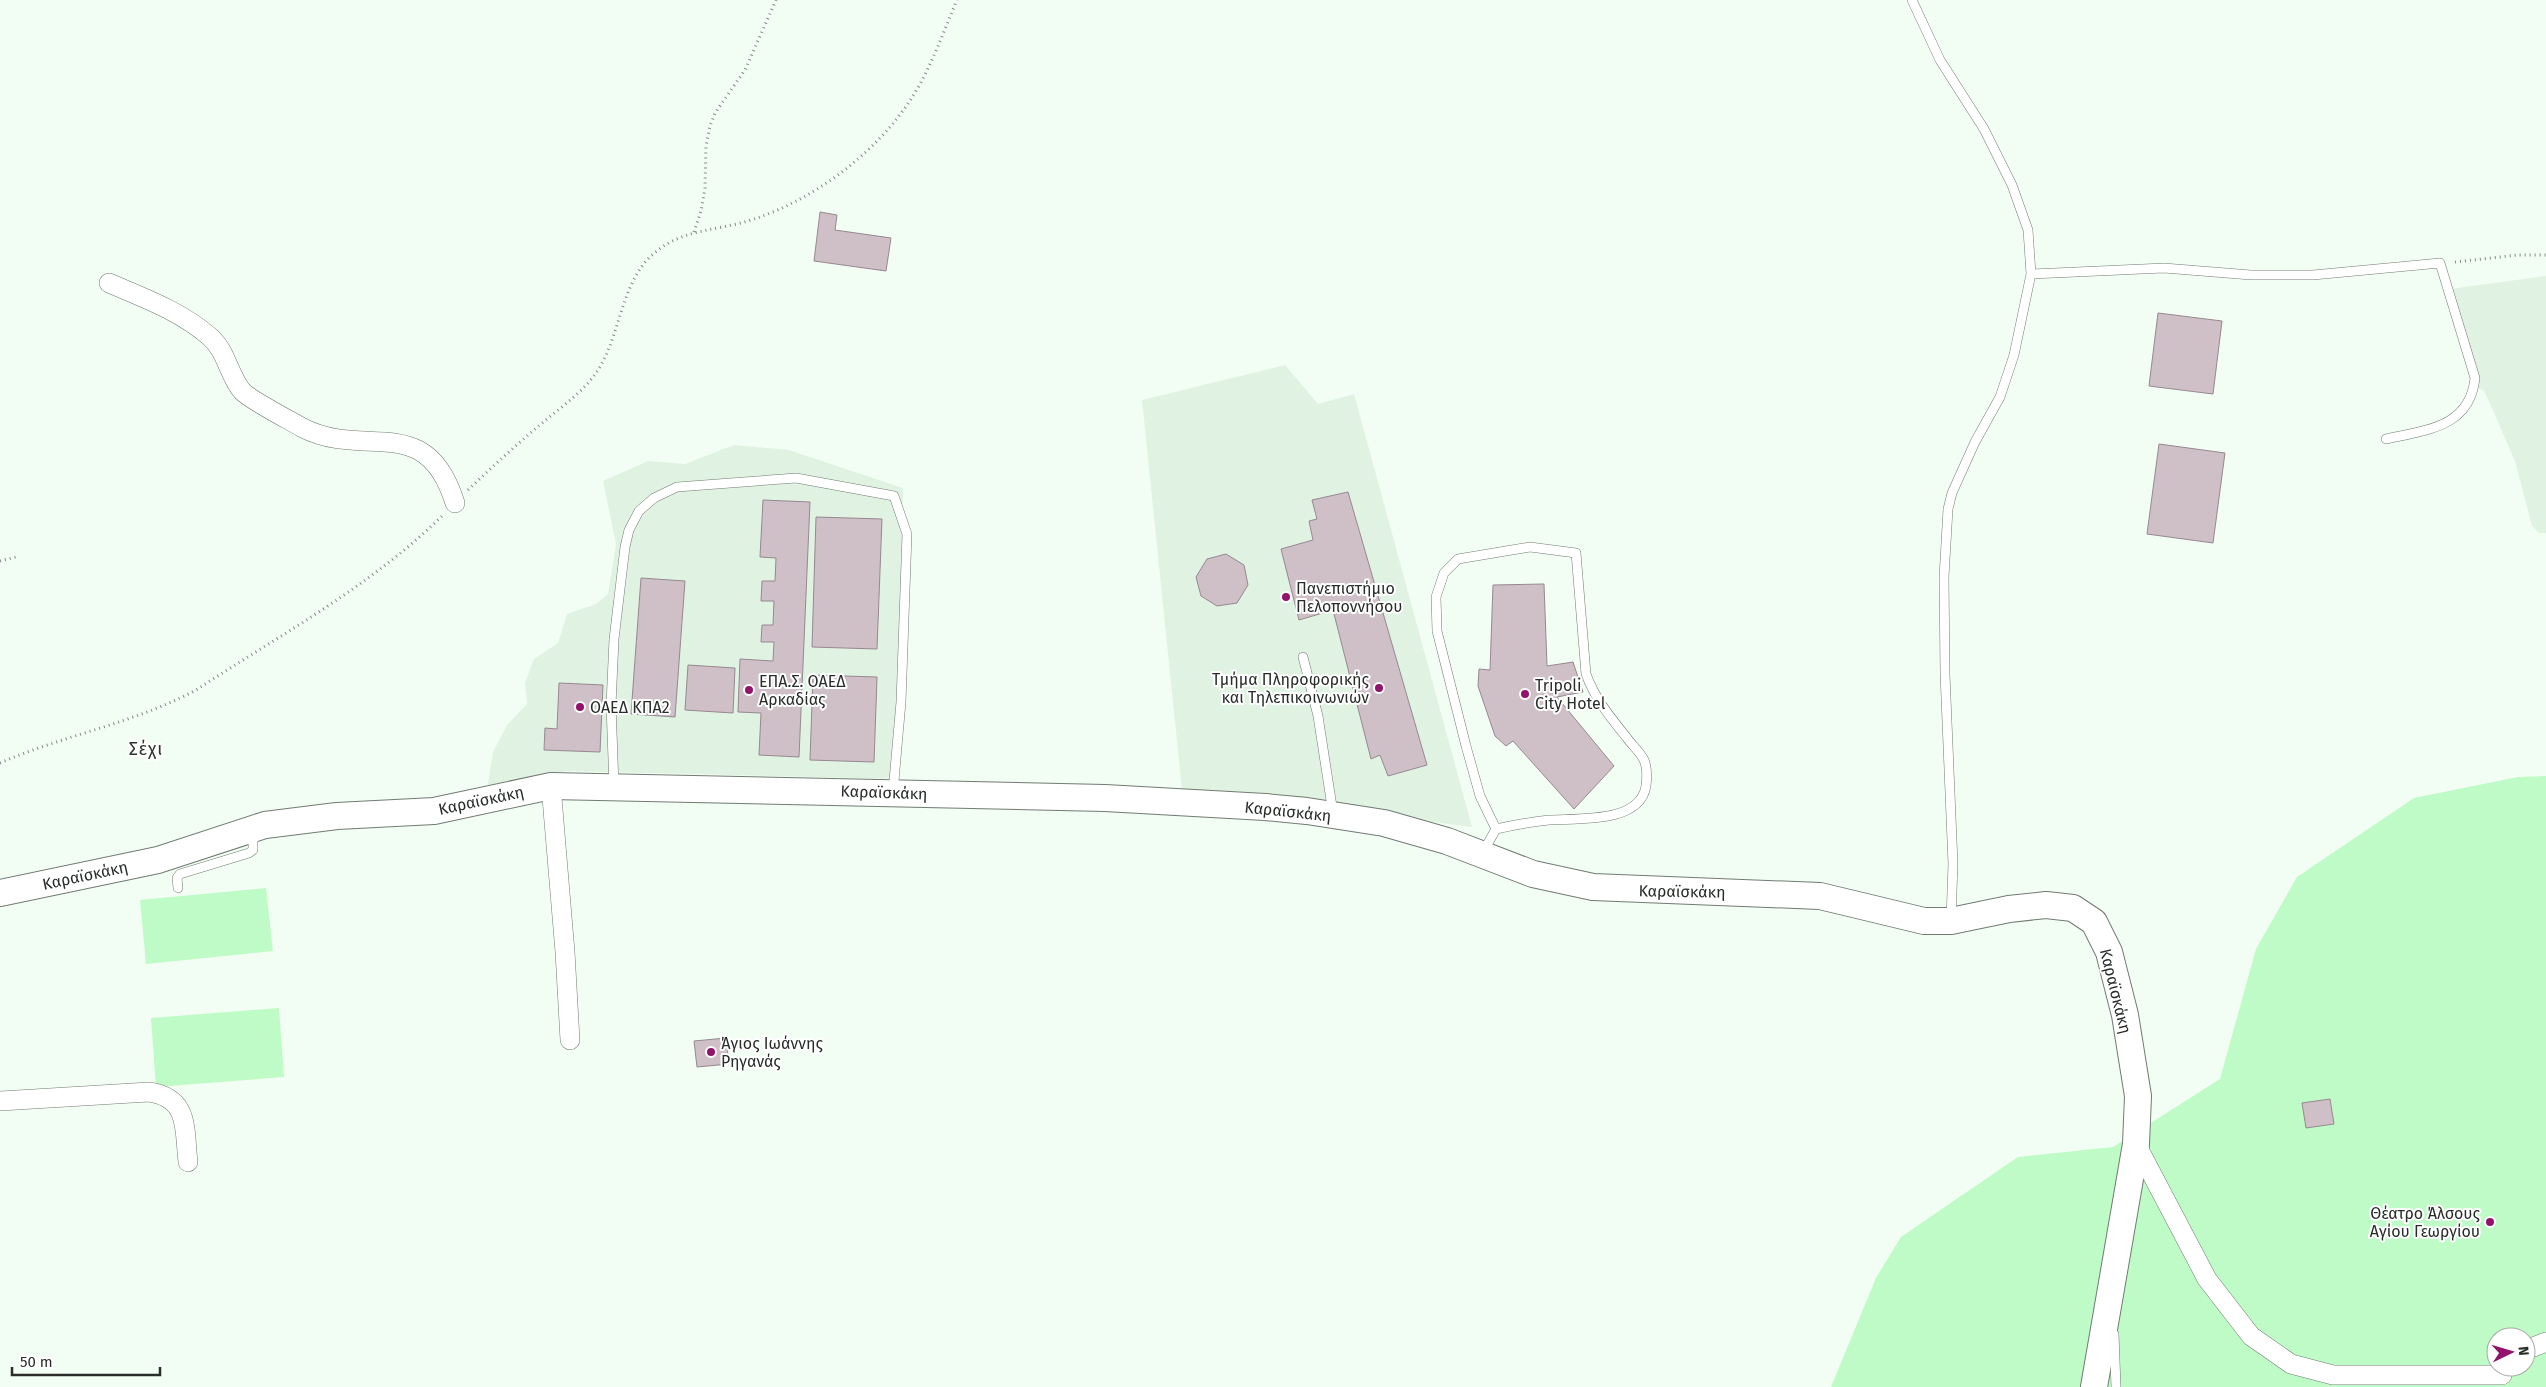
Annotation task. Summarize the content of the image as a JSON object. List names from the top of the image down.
{
  "streets": {
    "street": ["Καραϊσκάκη"]
  },
  "districts": ["Σέχι"],
  "places": [
    "Πανεπιστήμιο Πελοποννήσου",
    "Τμήμα Πληροφορικής και Τηλεπικοινωνιών",
    "ΕΠΑ.Σ. ΟΑΕΔ Αρκαδίας",
    "Tripoli City Hotel",
    "ΟΑΕΔ ΚΠΑ2",
    "Άγιος Ιωάννης Ρηγανάς",
    "Θέατρο Άλσους Αγίου Γεωργίου"
  ],
  "scale_bar": "50 m",
  "north": "right"
}
